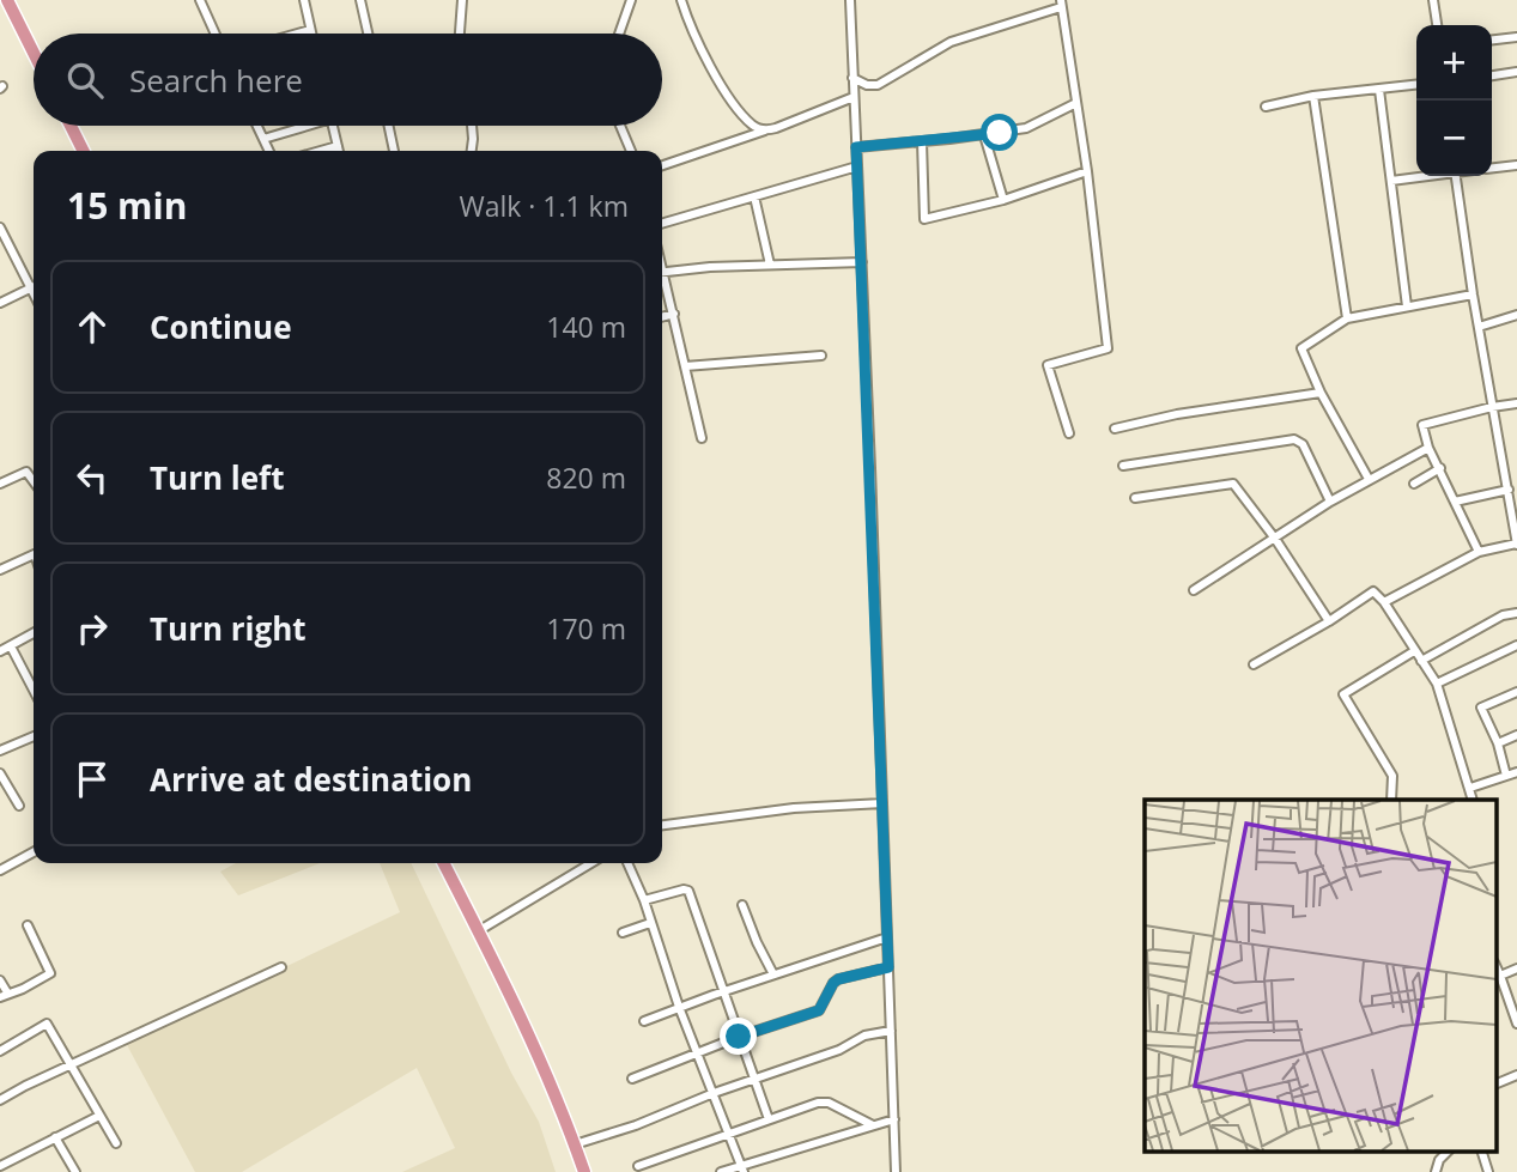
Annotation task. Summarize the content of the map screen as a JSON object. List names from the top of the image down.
{
  "page": {
    "map_buttons": ["+", "−"],
    "search": "Search here",
    "heading": ["15 min", "Walk · 1.1 km"],
    "list": [
      ["Continue", "140 m"],
      ["Turn left", "820 m"],
      ["Turn right", "170 m"],
      "Arrive at destination"
    ]
  }
}
